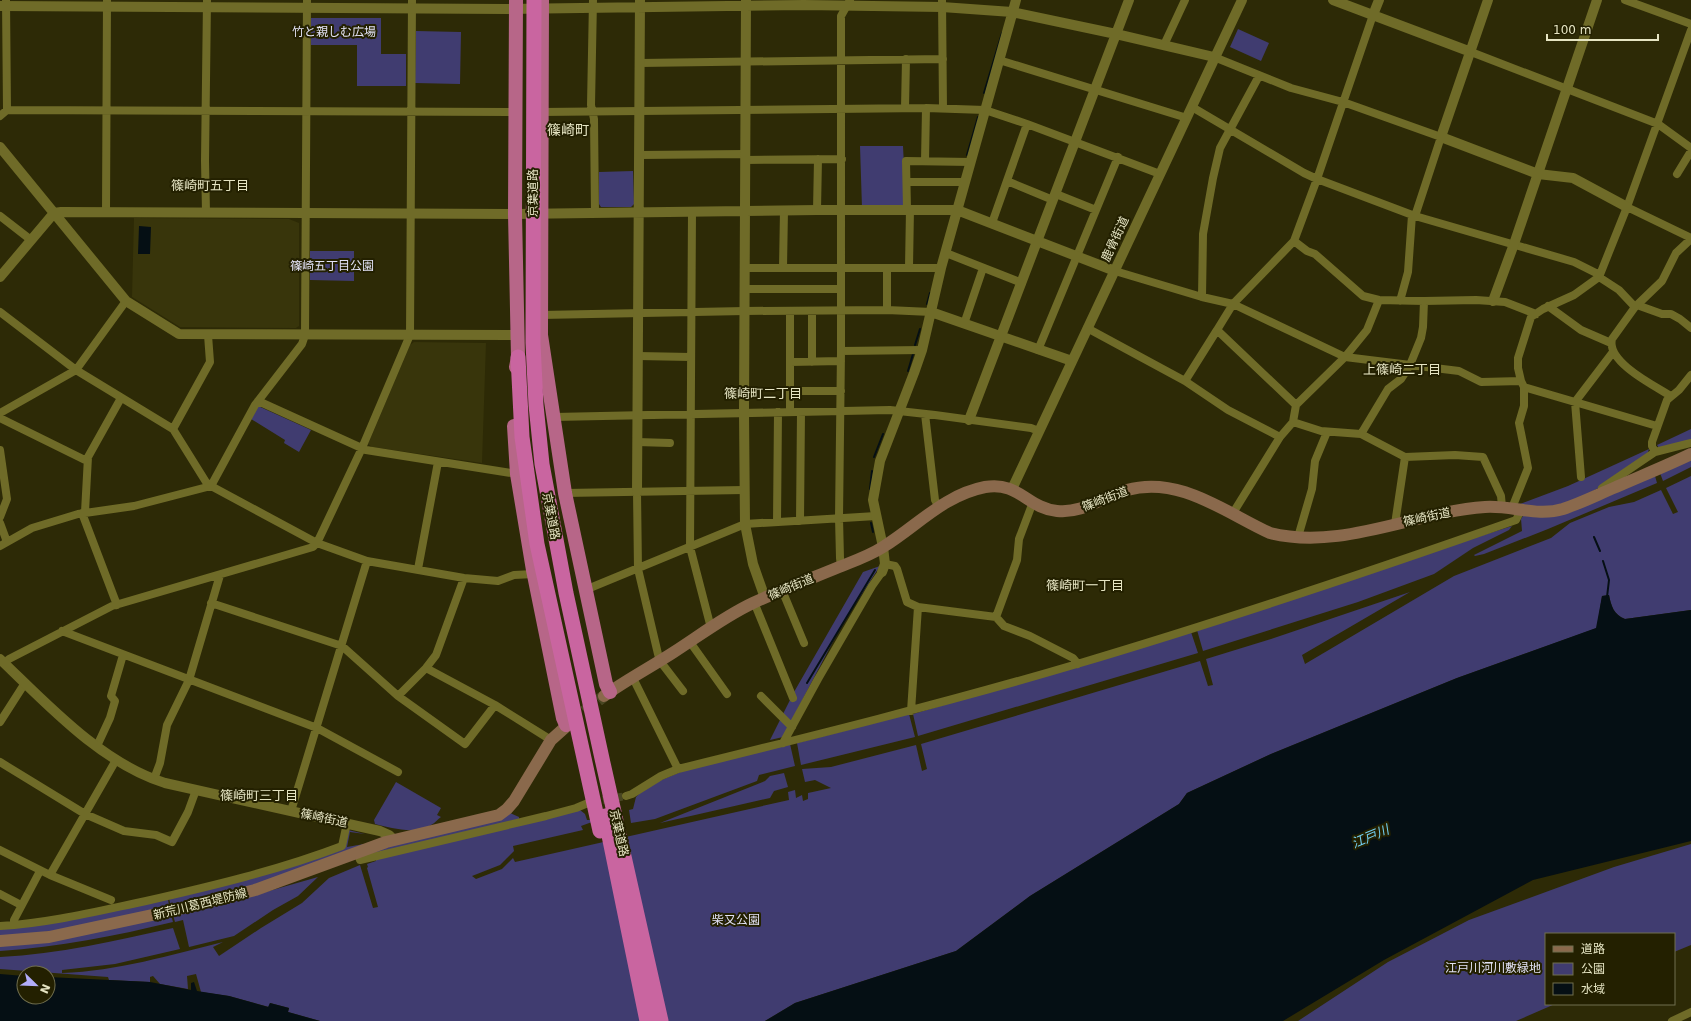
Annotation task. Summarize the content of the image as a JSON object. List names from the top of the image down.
{
  "streets": {
    "highway": ["京葉道路"],
    "main road": ["篠崎街道", "新荒川葛西堤防線"],
    "street": ["鹿骨街道"]
  },
  "crossings": [
    ["京葉道路", "篠崎街道"],
    ["鹿骨街道", "篠崎街道"],
    ["篠崎街道", "新荒川葛西堤防線"]
  ],
  "districts": [
    "篠崎町",
    "篠崎町五丁目",
    "上篠崎二丁目",
    "篠崎町二丁目",
    "篠崎町一丁目",
    "篠崎町三丁目"
  ],
  "water": ["江戸川"],
  "parks": [
    "竹と親しむ広場",
    "篠崎五丁目公園",
    "柴又公園",
    "江戸川河川敷緑地"
  ],
  "legend": ["道路", "公園", "水域"],
  "scale_bar": "100 m",
  "north": "bottom right"
}
